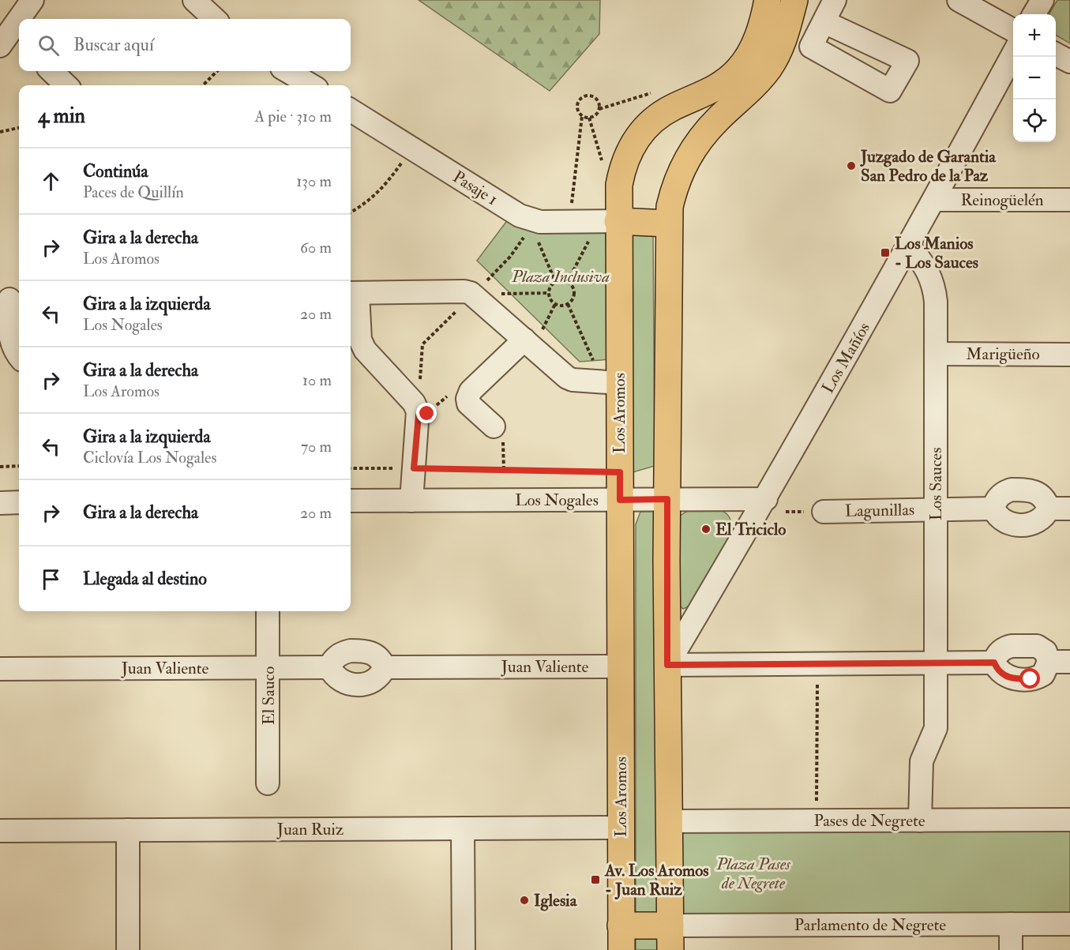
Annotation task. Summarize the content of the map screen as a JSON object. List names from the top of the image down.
{
  "streets": {
    "main road": ["Los Aromos"],
    "street": [
      "Pasaje 1",
      "Reinogüelén",
      "Marigüeño",
      "Los Mañíos",
      "Los Sauces",
      "Los Nogales",
      "Lagunillas",
      "Juan Valiente",
      "El Sauco",
      "Pases de Negrete",
      "Juan Ruiz",
      "Parlamento de Negrete"
    ]
  },
  "crossings": [
    ["Pasaje 1", "Los Aromos"],
    ["Reinogüelén", "Los Mañíos"],
    ["Marigüeño", "Los Sauces"],
    ["Los Mañíos", "Los Sauces"],
    ["Los Mañíos", "Los Nogales"],
    ["Los Aromos", "Los Nogales"],
    ["Los Aromos", "Juan Valiente"],
    ["Los Aromos", "Juan Ruiz"],
    ["Los Sauces", "Lagunillas"],
    ["Los Sauces", "Pases de Negrete"],
    ["Juan Valiente", "El Sauco"]
  ],
  "parks": ["Plaza Inclusiva", "Plaza Pases de Negrete"],
  "places": {
    "other": ["Juzgado de Garantia San Pedro de la Paz", "El Triciclo", "Iglesia"],
    "transit": ["Los Manios - Los Sauces", "Av. Los Aromos - Juan Ruiz"]
  },
  "page": {
    "map_buttons": ["+", "−"],
    "search": "Buscar aquí",
    "heading": ["4 min", "A pie · 310 m"],
    "list": [
      ["Continúa", "Paces de Quillín", "130 m"],
      ["Gira a la derecha", "Los Aromos", "60 m"],
      ["Gira a la izquierda", "Los Nogales", "20 m"],
      ["Gira a la derecha", "Los Aromos", "10 m"],
      ["Gira a la izquierda", "Ciclovía Los Nogales", "70 m"],
      ["Gira a la derecha", "20 m"],
      "Llegada al destino"
    ]
  }
}
